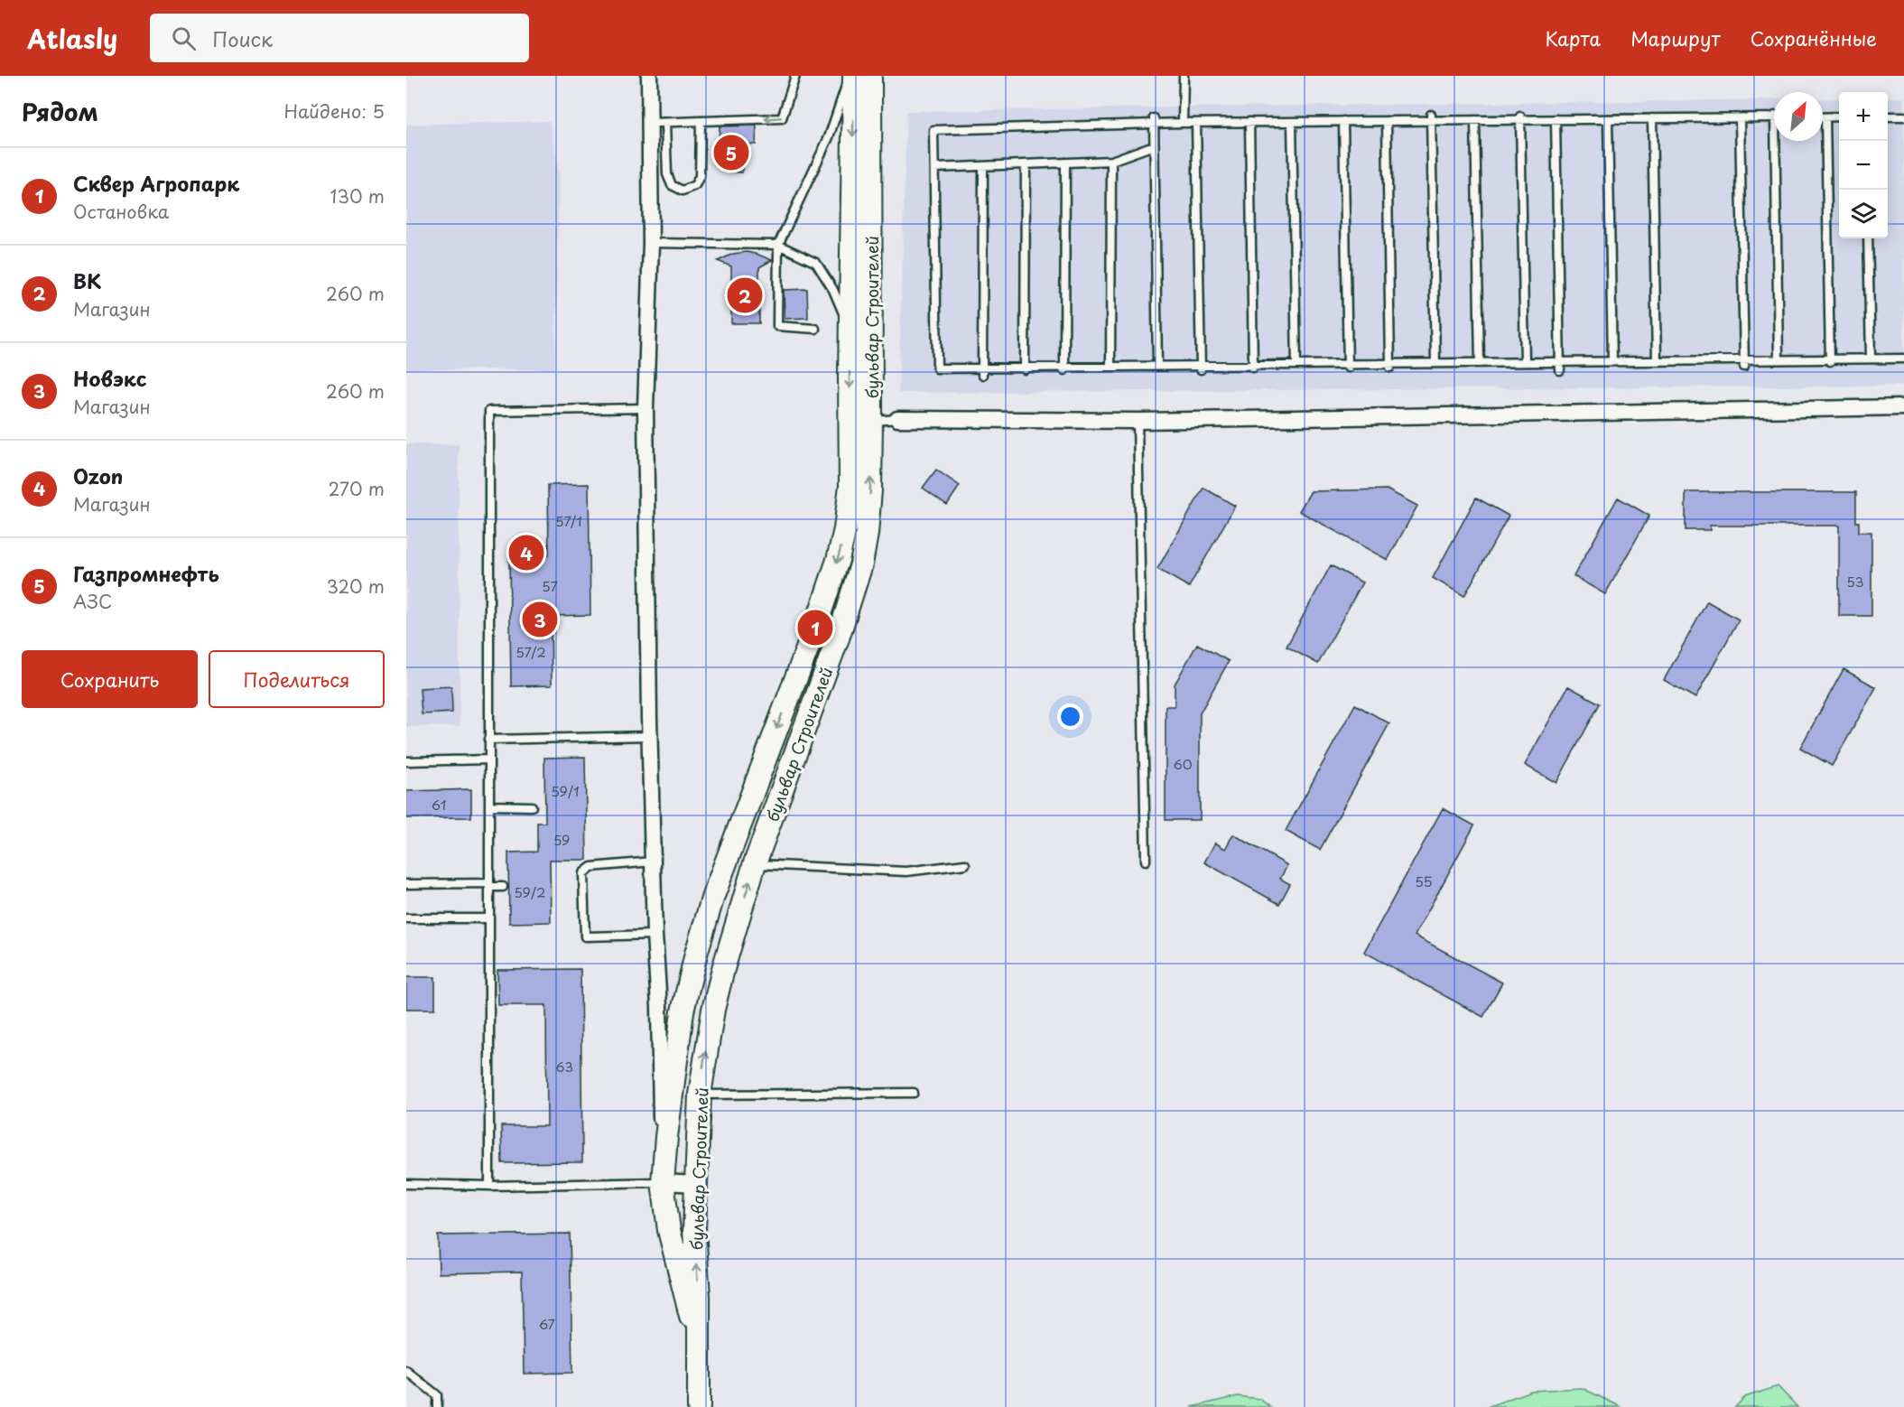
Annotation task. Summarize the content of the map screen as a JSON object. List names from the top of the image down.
{
  "streets": {
    "main road": ["бульвар Строителей"]
  },
  "house_numbers": [
    "57/1",
    "53",
    "57",
    "57/2",
    "60",
    "59/1",
    "61",
    "59",
    "55",
    "59/2",
    "63",
    "67"
  ],
  "north": "top right",
  "page": {
    "header": "Atlasly",
    "search": "Поиск",
    "nav": ["Карта", "Маршрут", "Сохранённые"],
    "heading": ["Рядом", "Найдено: 5"],
    "map_buttons": ["+", "−"],
    "pins": [
      "5",
      "2",
      "4",
      "3",
      "1"
    ],
    "list": [
      {
        "mark": "1",
        "name": "Сквер Агропарк",
        "note": "Остановка",
        "value": "130 m"
      },
      {
        "mark": "2",
        "name": "ВК",
        "note": "Магазин",
        "value": "260 m"
      },
      {
        "mark": "3",
        "name": "Новэкс",
        "note": "Магазин",
        "value": "260 m"
      },
      {
        "mark": "4",
        "name": "Ozon",
        "note": "Магазин",
        "value": "270 m"
      },
      {
        "mark": "5",
        "name": "Газпромнефть",
        "note": "АЗС",
        "value": "320 m"
      }
    ],
    "buttons": ["Сохранить", "Поделиться"]
  }
}
